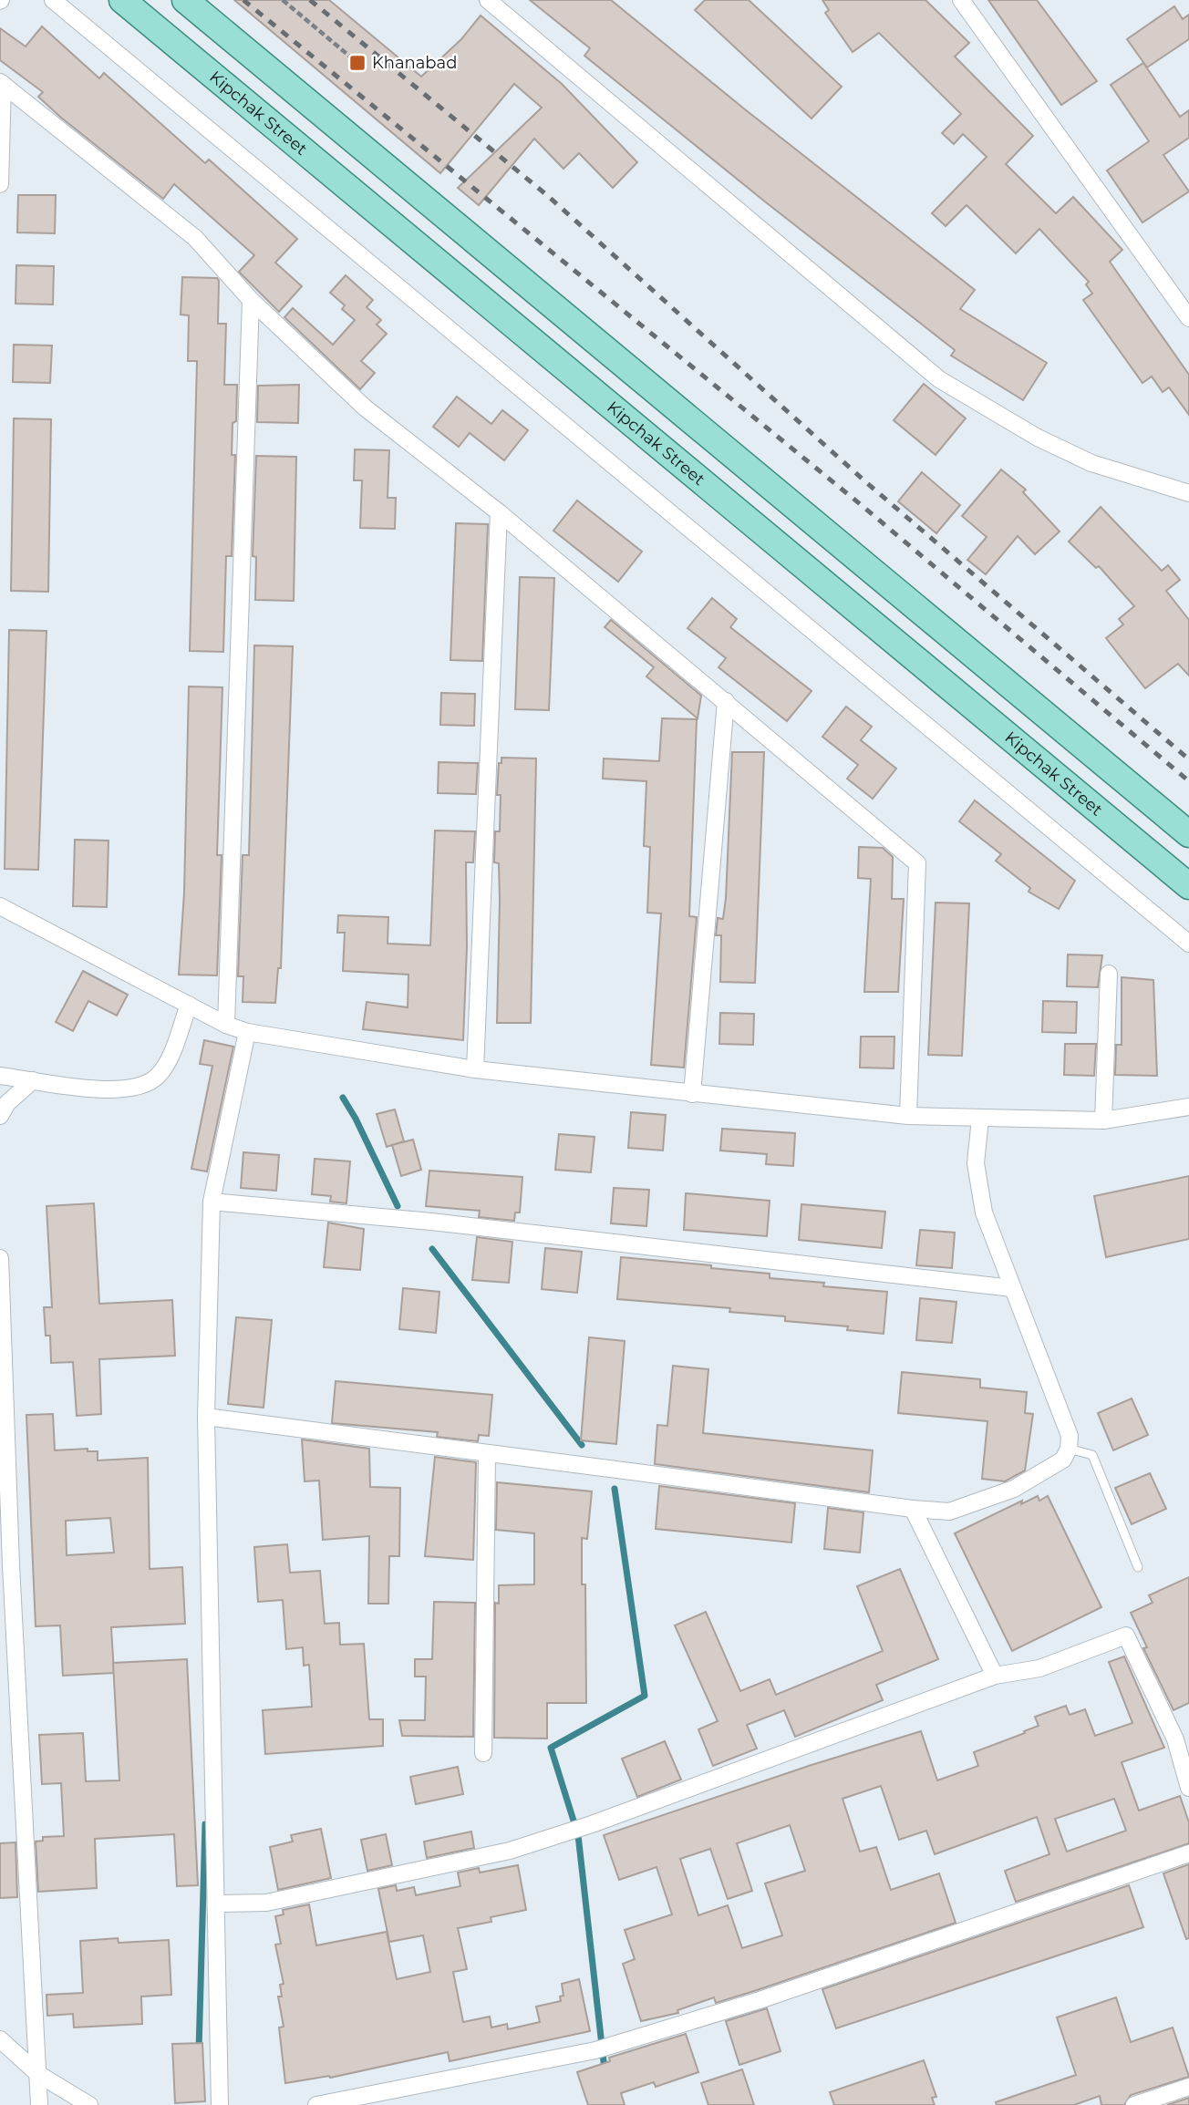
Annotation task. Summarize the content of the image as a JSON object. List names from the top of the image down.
{
  "streets": {
    "main road": ["Kipchak Street"]
  },
  "places": {
    "transit": ["Khanabad"]
  }
}
